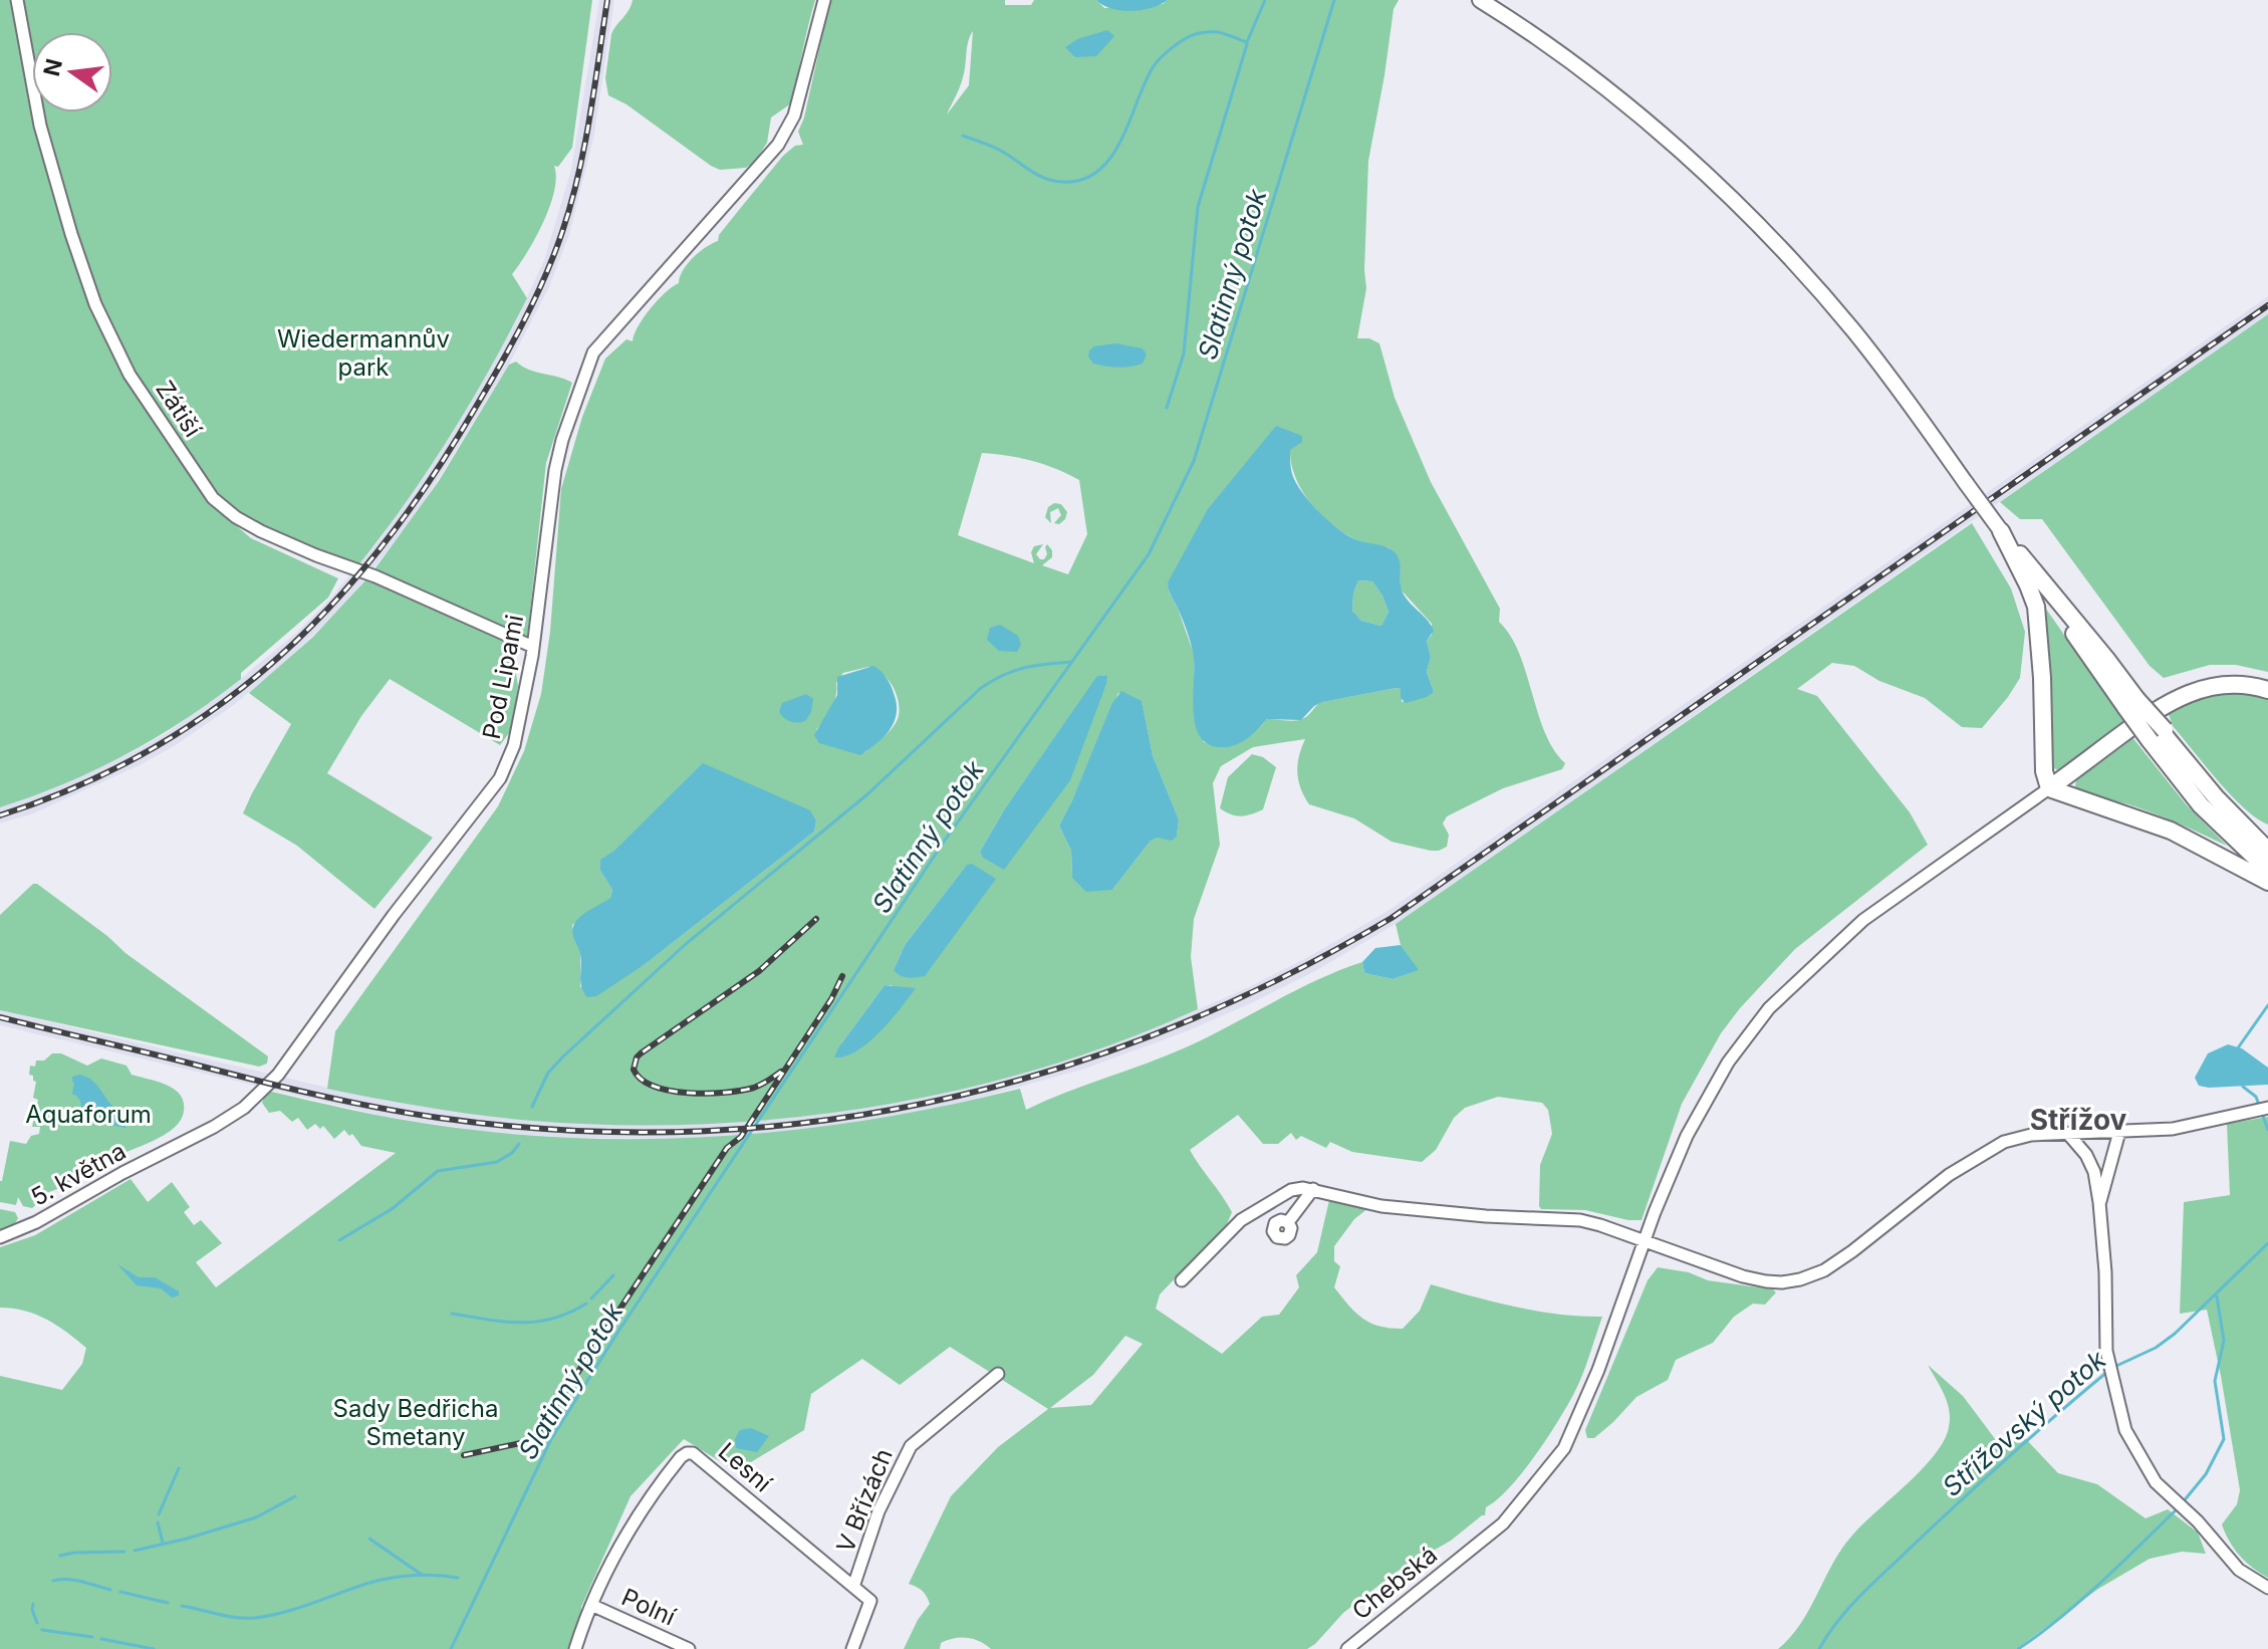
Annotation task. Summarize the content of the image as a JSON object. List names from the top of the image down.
{
  "streets": {
    "street": [
      "Zátiší",
      "Pod Lipami",
      "5. května",
      "Lesní",
      "V Břízách",
      "Chebská",
      "Polní"
    ]
  },
  "crossings": [
    ["Zátiší", "Pod Lipami"],
    ["Pod Lipami", "5. května"],
    ["Lesní", "V Břízách"],
    ["Lesní", "Polní"]
  ],
  "districts": ["Střížov"],
  "water": ["Slatinný potok", "Střížovský potok"],
  "parks": ["Wiedermannův park", "Aquaforum", "Sady Bedřicha Smetany"],
  "north": "left"
}
